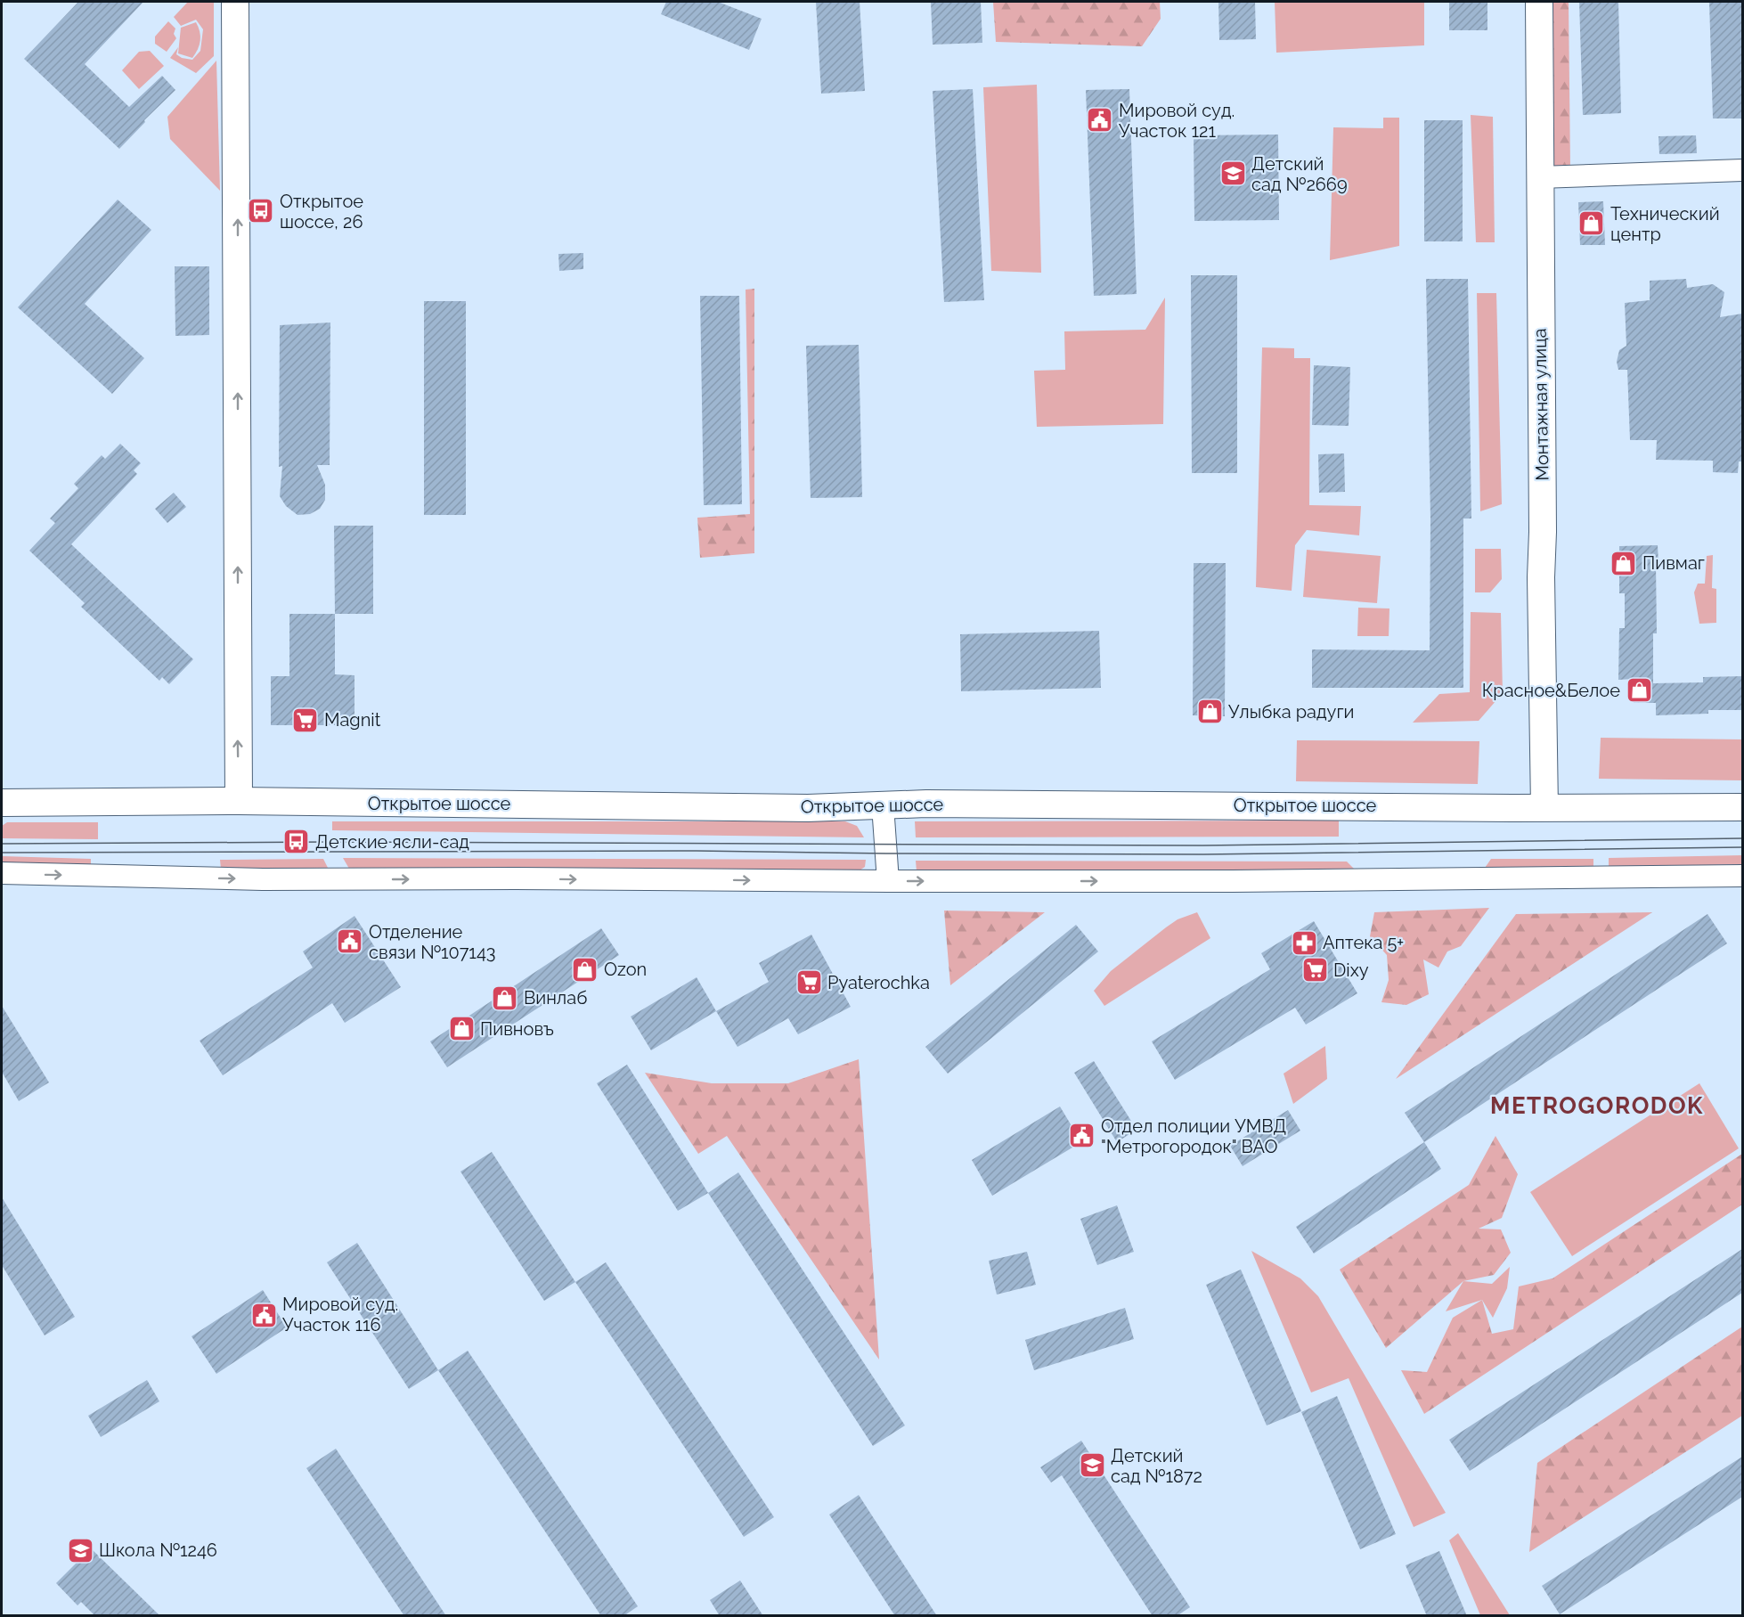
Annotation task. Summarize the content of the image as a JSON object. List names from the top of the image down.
{
  "streets": {
    "street": ["Монтажная улица", "Открытое шоссе"]
  },
  "crossings": [
    ["Монтажная улица", "Открытое шоссе"]
  ],
  "districts": ["METROGORODOK"],
  "places": {
    "public building": [
      "Мировой суд. Участок 121",
      "Отделение связи №107143",
      "Отдел полиции УМВД \"Метрогородок\" ВАО",
      "Мировой суд. Участок 116"
    ],
    "school or university": ["Детский сад №2669", "Детский сад №1872", "Школа №1246"],
    "bus stop": ["Открытое шоссе, 26", "Детские ясли-сад"],
    "shop": [
      "Технический центр",
      "Пивмаг",
      "Красное&Белое",
      "Улыбка радуги",
      "Ozon",
      "Винлаб",
      "Пивновъ"
    ],
    "supermarket": ["Magnit", "Dixy", "Pyaterochka"],
    "pharmacy": ["Аптека 5+"]
  }
}
